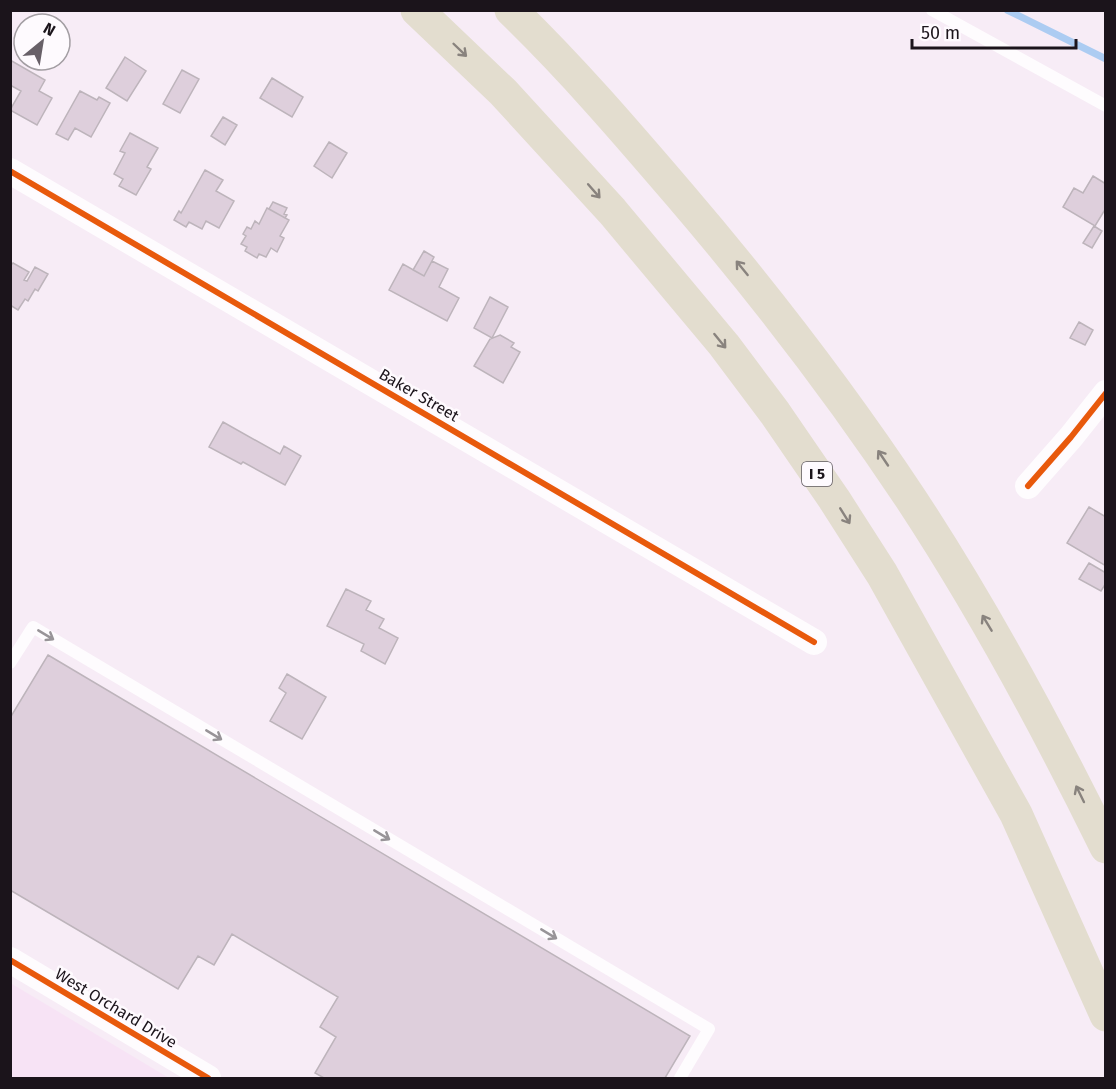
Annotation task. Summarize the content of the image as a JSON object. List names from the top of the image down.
{
  "streets": {
    "highway": ["I 5"],
    "street": ["Baker Street", "West Orchard Drive"]
  },
  "scale_bar": "50 m",
  "north": "top right"
}
